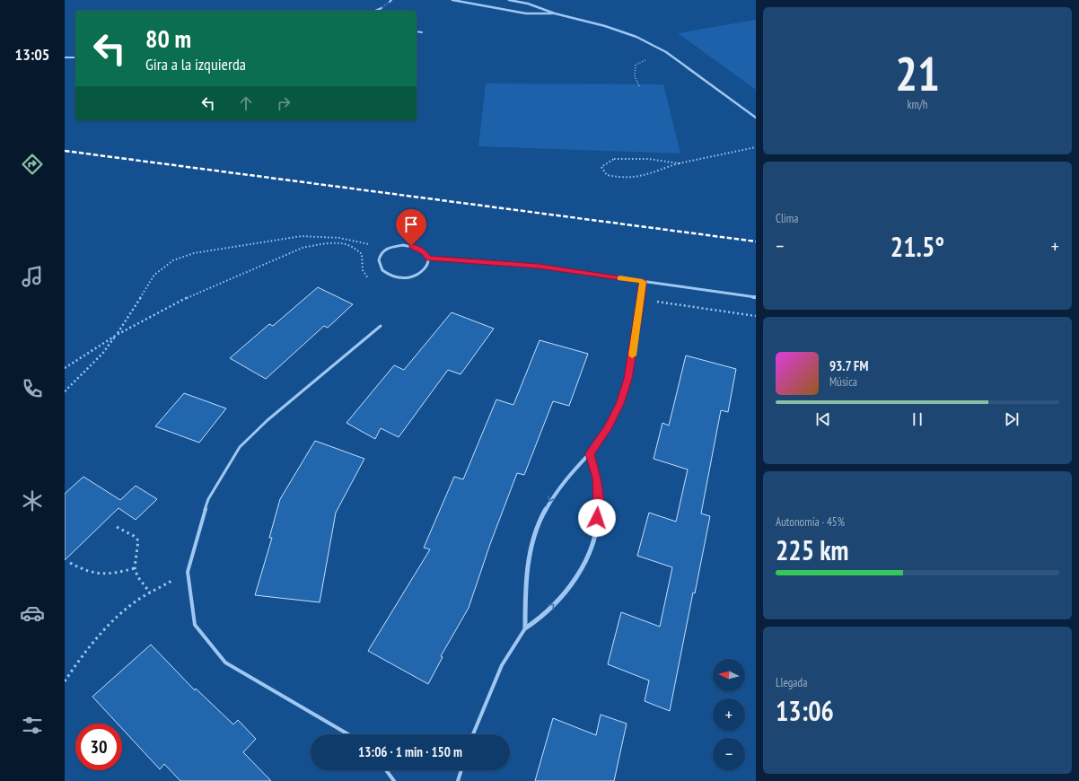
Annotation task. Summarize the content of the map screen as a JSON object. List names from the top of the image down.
{
  "north": "left",
  "page": {
    "tabs": "13:05",
    "tile": [
      ["21", "km/h"],
      "Clima",
      ["Autonomía · 45%", "225 km"],
      ["Llegada", "13:06"]
    ],
    "turn": ["80 m", "Gira a la izquierda"],
    "heat": ["−", "21.5°", "+"],
    "song": ["93.7 FM", "Música"],
    "map_buttons": ["+", "−"],
    "limit": "30",
    "trip": "13:06 · 1 min · 150 m"
  }
}
